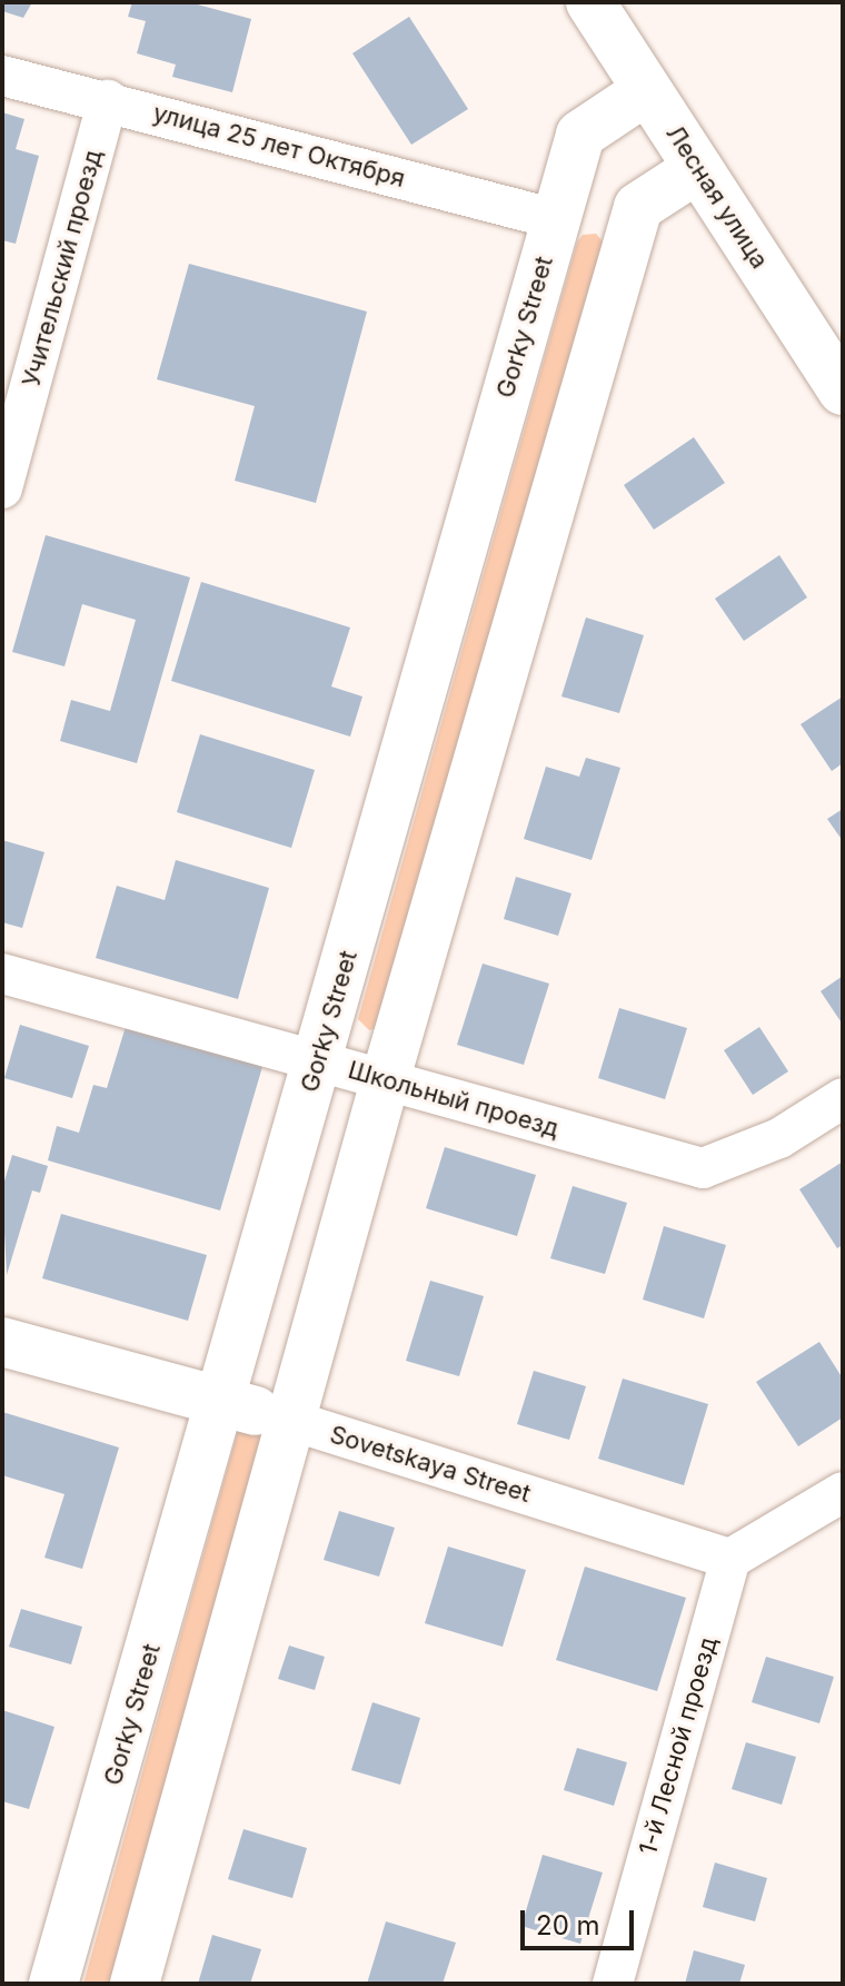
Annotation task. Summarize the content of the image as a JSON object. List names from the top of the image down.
{
  "streets": {
    "main road": ["Лесная улица", "Gorky Street", "Sovetskaya Street"],
    "street": [
      "улица 25 лет Октября",
      "Учительский проезд",
      "Школьный проезд",
      "1-й Лесной проезд"
    ]
  },
  "crossings": [
    ["улица 25 лет Октября", "Учительский проезд"],
    ["улица 25 лет Октября", "Gorky Street"],
    ["Лесная улица", "Gorky Street"],
    ["Gorky Street", "Школьный проезд"],
    ["Gorky Street", "Sovetskaya Street"],
    ["Sovetskaya Street", "1-й Лесной проезд"]
  ],
  "scale_bar": "20 m"
}
